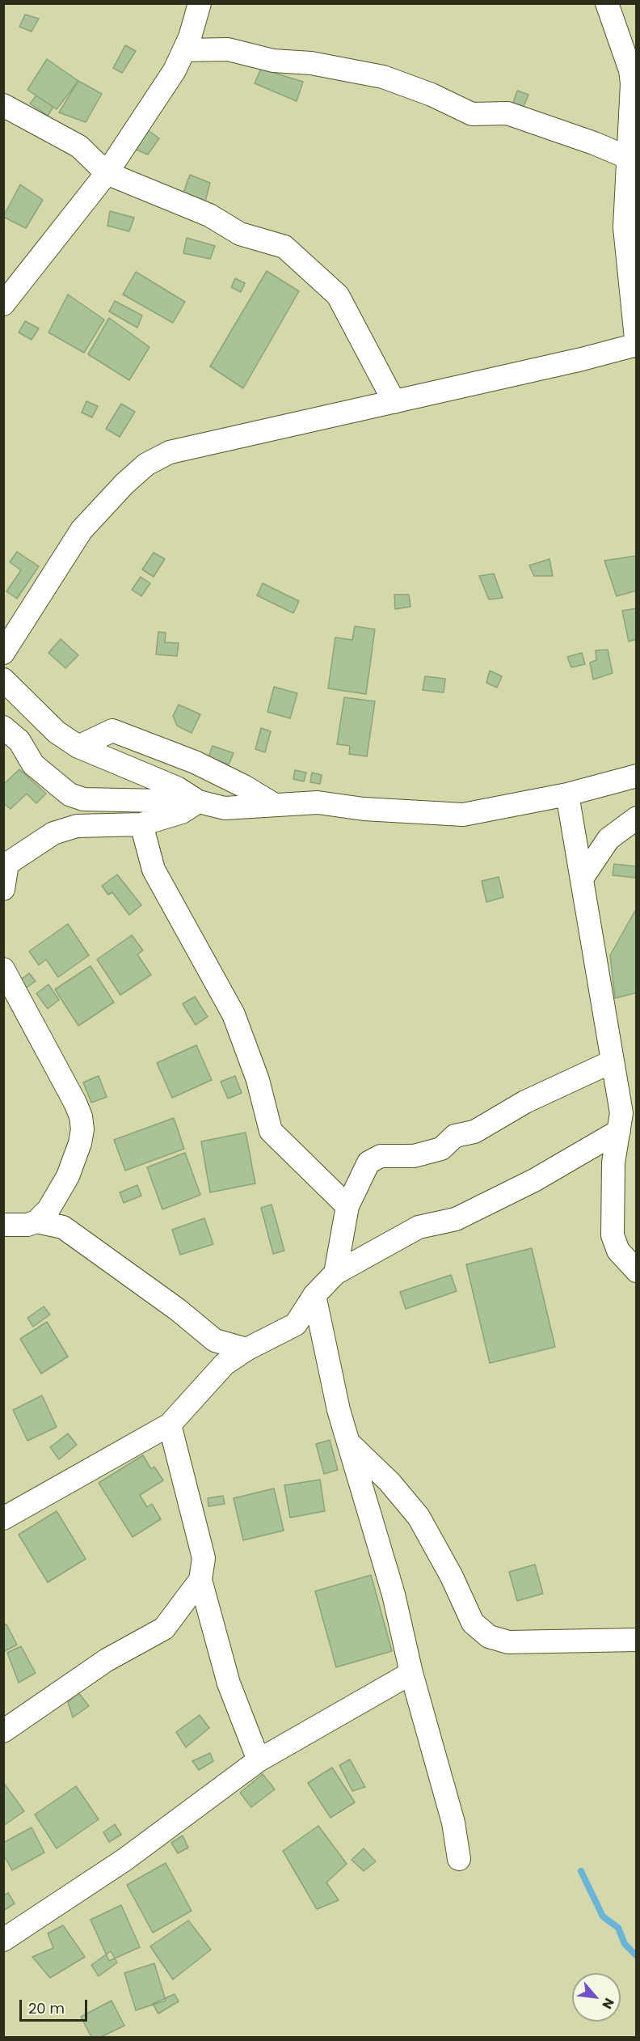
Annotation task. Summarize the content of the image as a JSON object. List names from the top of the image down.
{
  "scale_bar": "20 m",
  "north": "bottom right"
}
